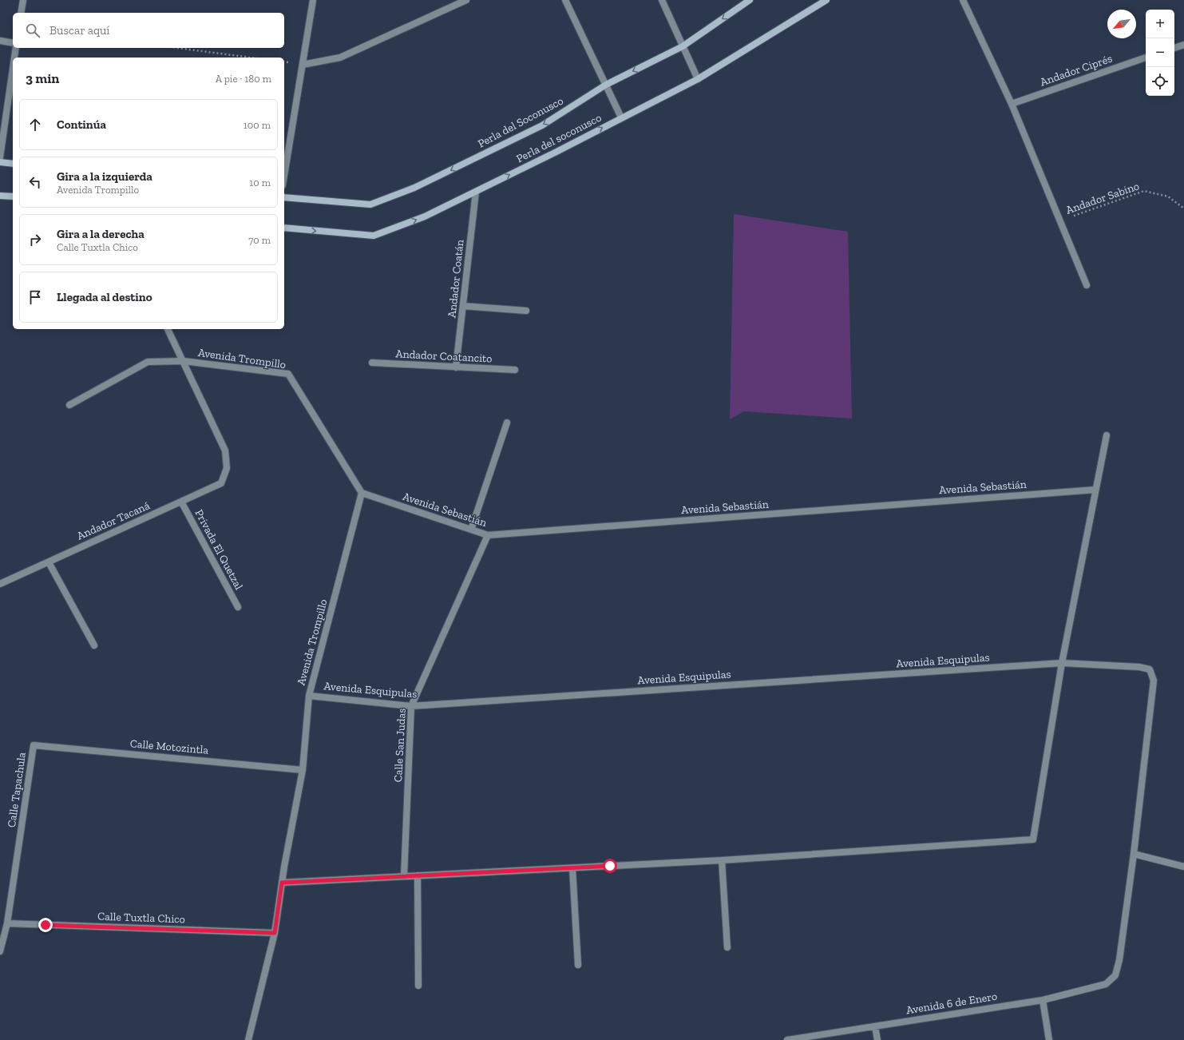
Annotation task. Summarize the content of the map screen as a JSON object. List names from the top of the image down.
{
  "streets": {
    "main road": ["Perla del Soconusco", "Perla del soconusco"],
    "street": [
      "Andador Ciprés",
      "Andador Coatán",
      "Andador Coatancito",
      "Avenida Trompillo",
      "Avenida Sebastián",
      "Andador Tacaná",
      "Privada El Quetzal",
      "Avenida Esquipulas",
      "Calle San Judas",
      "Calle Motozintla",
      "Calle Tapachula",
      "Calle Tuxtla Chico",
      "Avenida 6 de Enero"
    ],
    "path": ["Andador Sabino"]
  },
  "crossings": [
    ["Perla del soconusco", "Andador Coatán"],
    ["Andador Coatán", "Andador Coatancito"],
    ["Avenida Trompillo", "Avenida Sebastián"],
    ["Avenida Trompillo", "Andador Tacaná"],
    ["Avenida Trompillo", "Avenida Esquipulas"],
    ["Avenida Trompillo", "Calle Motozintla"],
    ["Avenida Trompillo", "Calle Tuxtla Chico"],
    ["Avenida Sebastián", "Calle San Judas"],
    ["Andador Tacaná", "Privada El Quetzal"],
    ["Avenida Esquipulas", "Calle San Judas"],
    ["Avenida Esquipulas", "Avenida 6 de Enero"],
    ["Calle Motozintla", "Calle Tapachula"],
    ["Calle Tapachula", "Calle Tuxtla Chico"]
  ],
  "one_way": ["Perla del Soconusco", "Perla del soconusco"],
  "north": "bottom left",
  "page": {
    "map_buttons": ["+", "−"],
    "search": "Buscar aquí",
    "heading": ["3 min", "A pie · 180 m"],
    "list": [
      ["Continúa", "100 m"],
      ["Gira a la izquierda", "Avenida Trompillo", "10 m"],
      ["Gira a la derecha", "Calle Tuxtla Chico", "70 m"],
      "Llegada al destino"
    ]
  }
}
